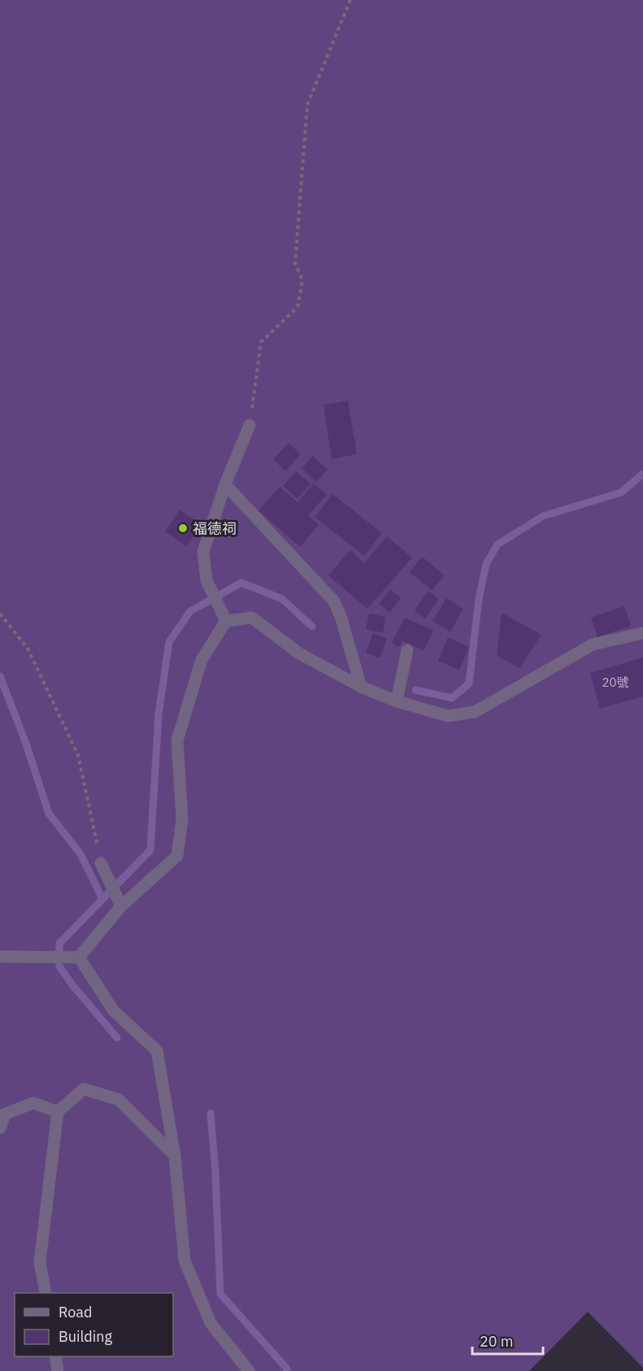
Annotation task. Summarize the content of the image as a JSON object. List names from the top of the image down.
{
  "places": ["福德祠"],
  "house_numbers": ["20號"],
  "legend": ["Road", "Building"],
  "scale_bar": "20 m"
}
